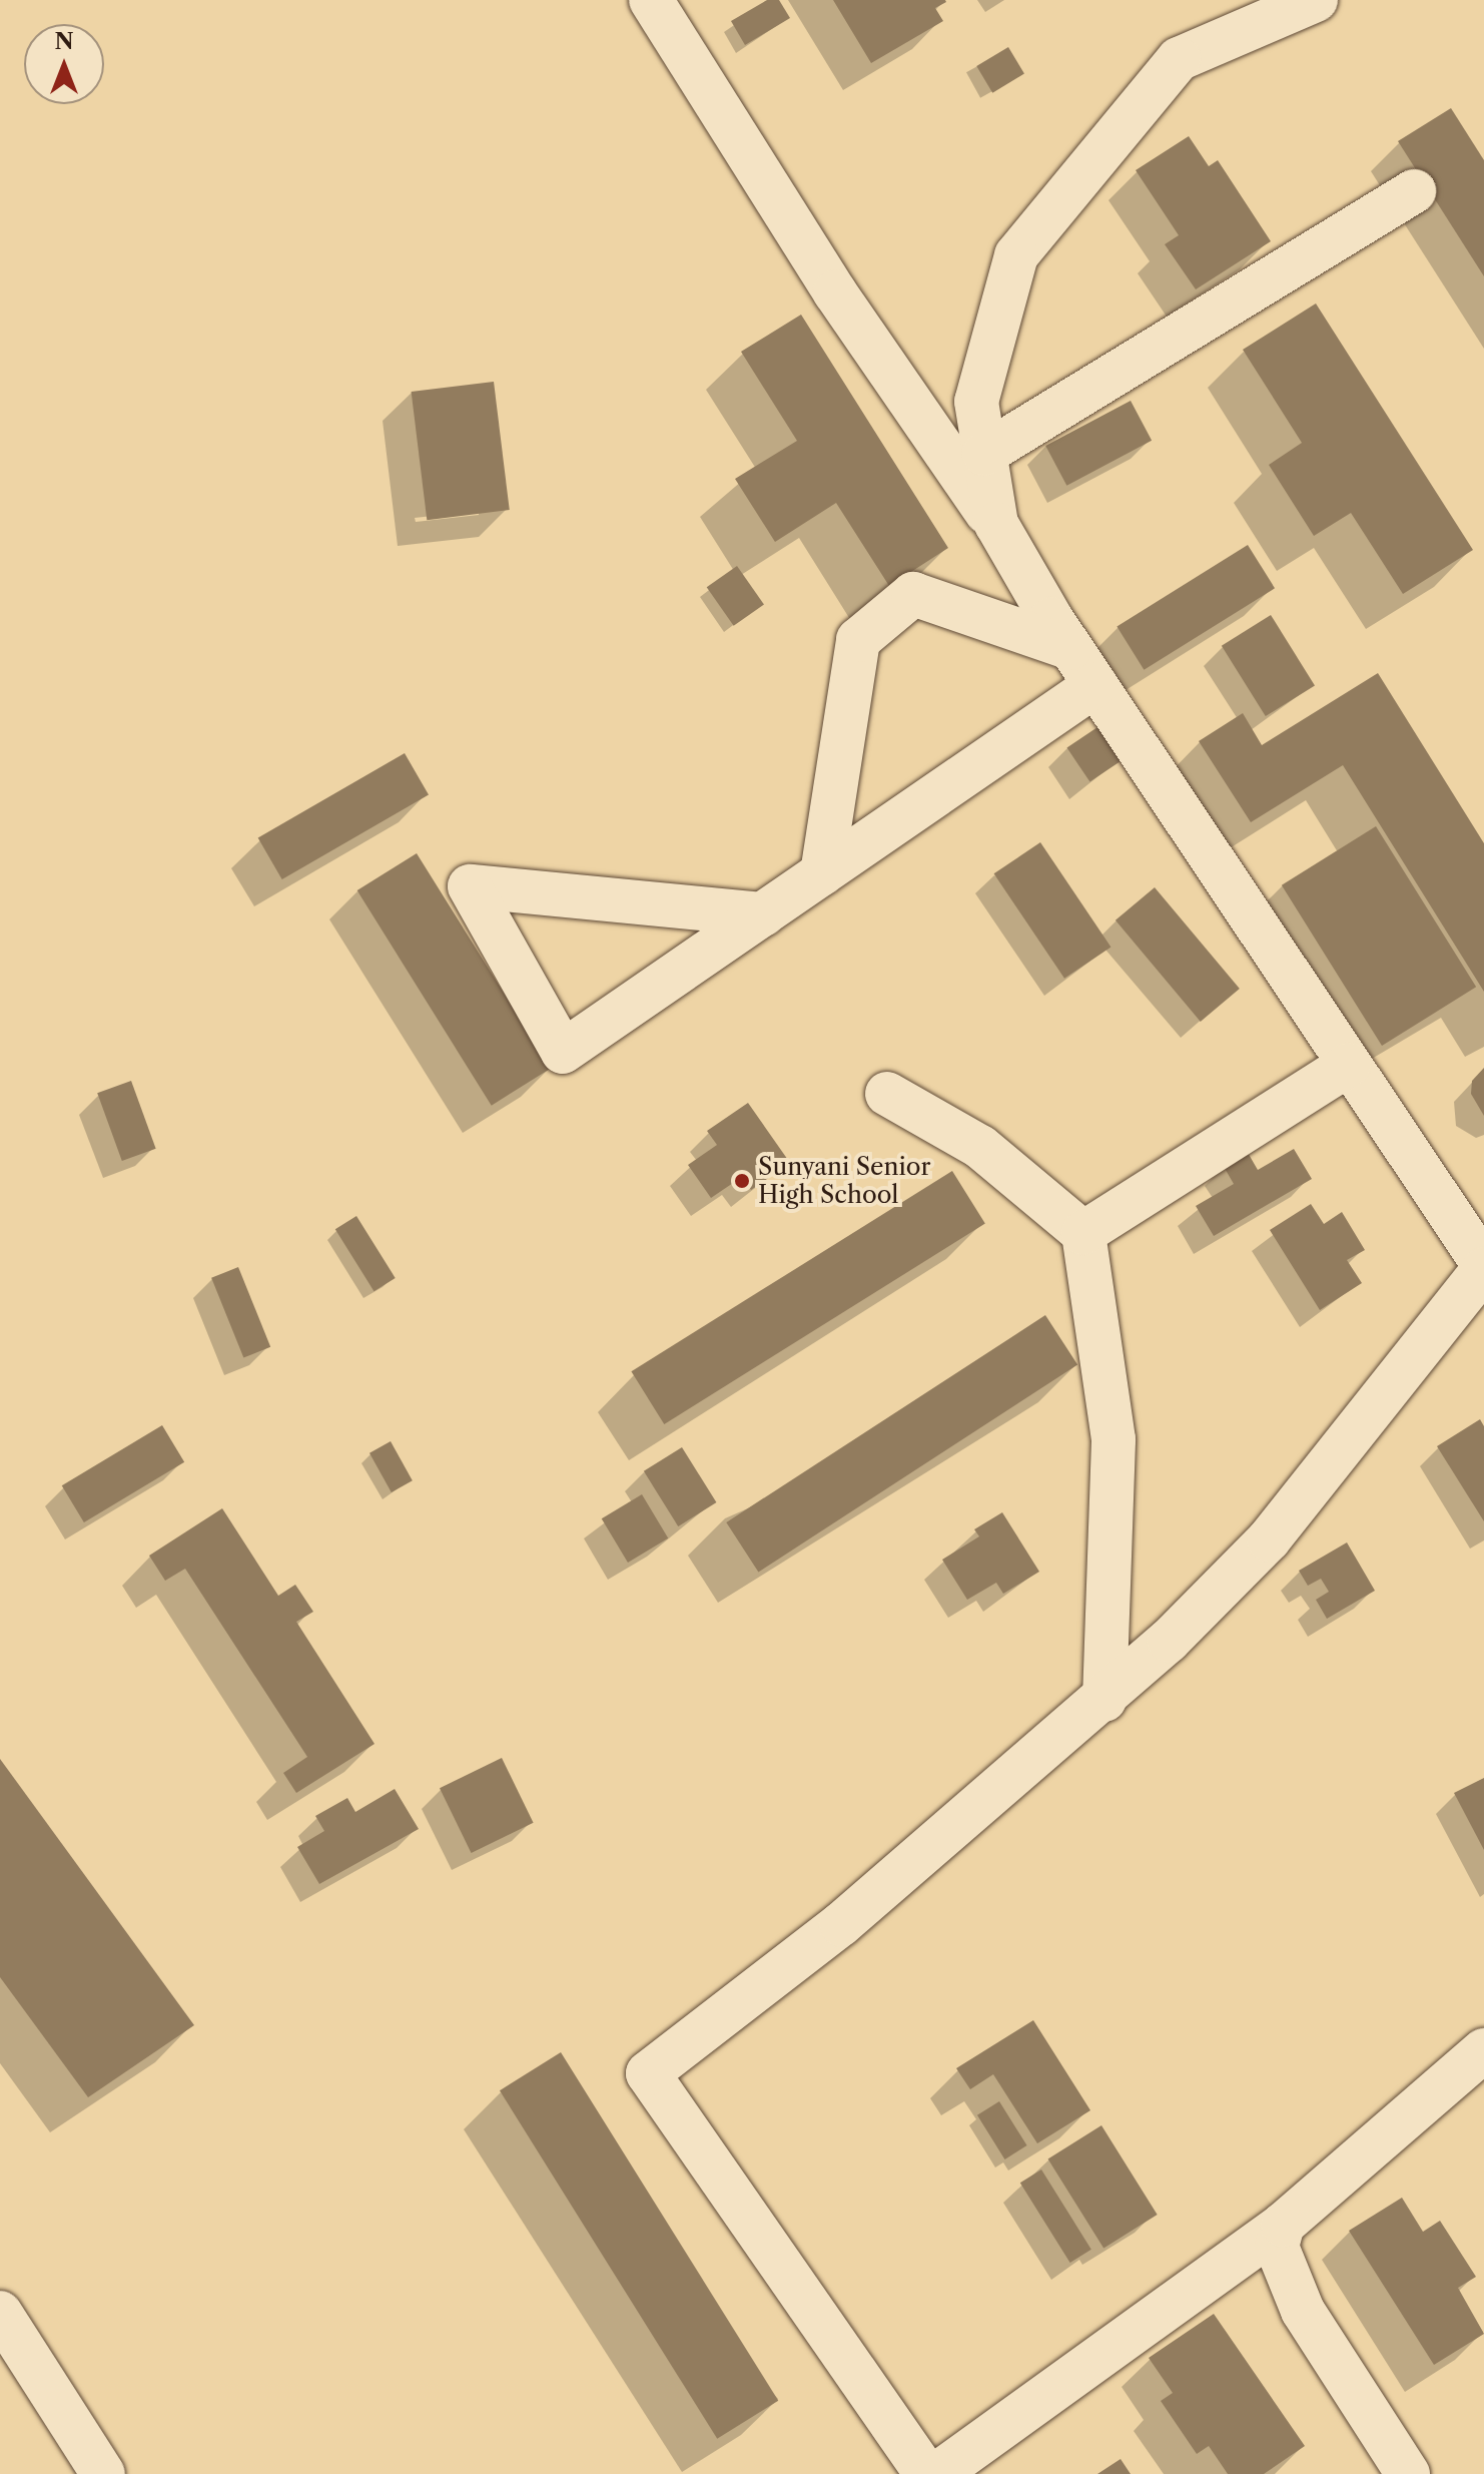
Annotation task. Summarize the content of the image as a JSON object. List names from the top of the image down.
{
  "places": ["Sunyani Senior High School"],
  "north": "top"
}
